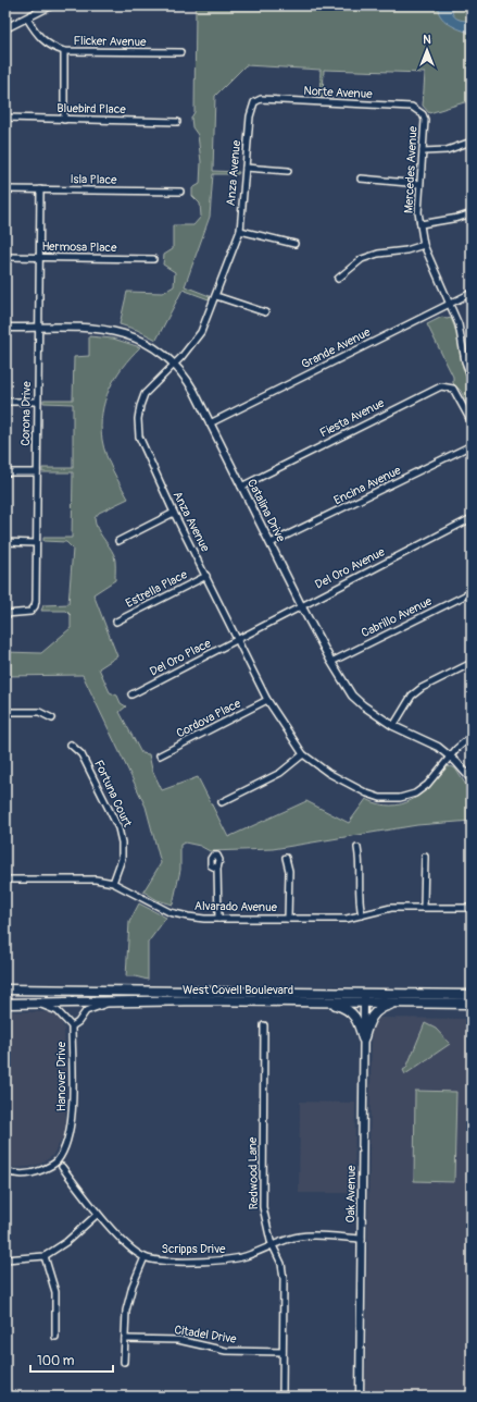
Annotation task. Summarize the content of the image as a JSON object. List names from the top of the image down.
{
  "streets": {
    "main road": ["West Covell Boulevard"],
    "street": [
      "Flicker Avenue",
      "Norte Avenue",
      "Bluebird Place",
      "Mercedes Avenue",
      "Anza Avenue",
      "Isla Place",
      "Hermosa Place",
      "Grande Avenue",
      "Corona Drive",
      "Fiesta Avenue",
      "Encina Avenue",
      "Catalina Drive",
      "Del Oro Avenue",
      "Estrella Place",
      "Cabrillo Avenue",
      "Del Oro Place",
      "Cordova Place",
      "Fortuna Court",
      "Alvarado Avenue",
      "Hanover Drive",
      "Redwood Lane",
      "Oak Avenue",
      "Scripps Drive",
      "Citadel Drive"
    ]
  },
  "crossings": [
    ["Norte Avenue", "Mercedes Avenue"],
    ["Norte Avenue", "Anza Avenue"],
    ["Mercedes Avenue", "Grande Avenue"],
    ["Anza Avenue", "Catalina Drive"],
    ["Anza Avenue", "Del Oro Avenue"],
    ["Anza Avenue", "Estrella Place"],
    ["Anza Avenue", "Del Oro Place"],
    ["Anza Avenue", "Cordova Place"],
    ["Isla Place", "Corona Drive"],
    ["Hermosa Place", "Corona Drive"],
    ["Grande Avenue", "Catalina Drive"],
    ["Corona Drive", "Catalina Drive"],
    ["Fiesta Avenue", "Catalina Drive"],
    ["Encina Avenue", "Catalina Drive"],
    ["Catalina Drive", "Del Oro Avenue"],
    ["Catalina Drive", "Cabrillo Avenue"],
    ["Del Oro Avenue", "Del Oro Place"],
    ["Fortuna Court", "Alvarado Avenue"],
    ["West Covell Boulevard", "Hanover Drive"],
    ["West Covell Boulevard", "Oak Avenue"],
    ["Redwood Lane", "Scripps Drive"],
    ["Redwood Lane", "Citadel Drive"],
    ["Oak Avenue", "Scripps Drive"]
  ],
  "scale_bar": "100 m",
  "north": "top"
}
